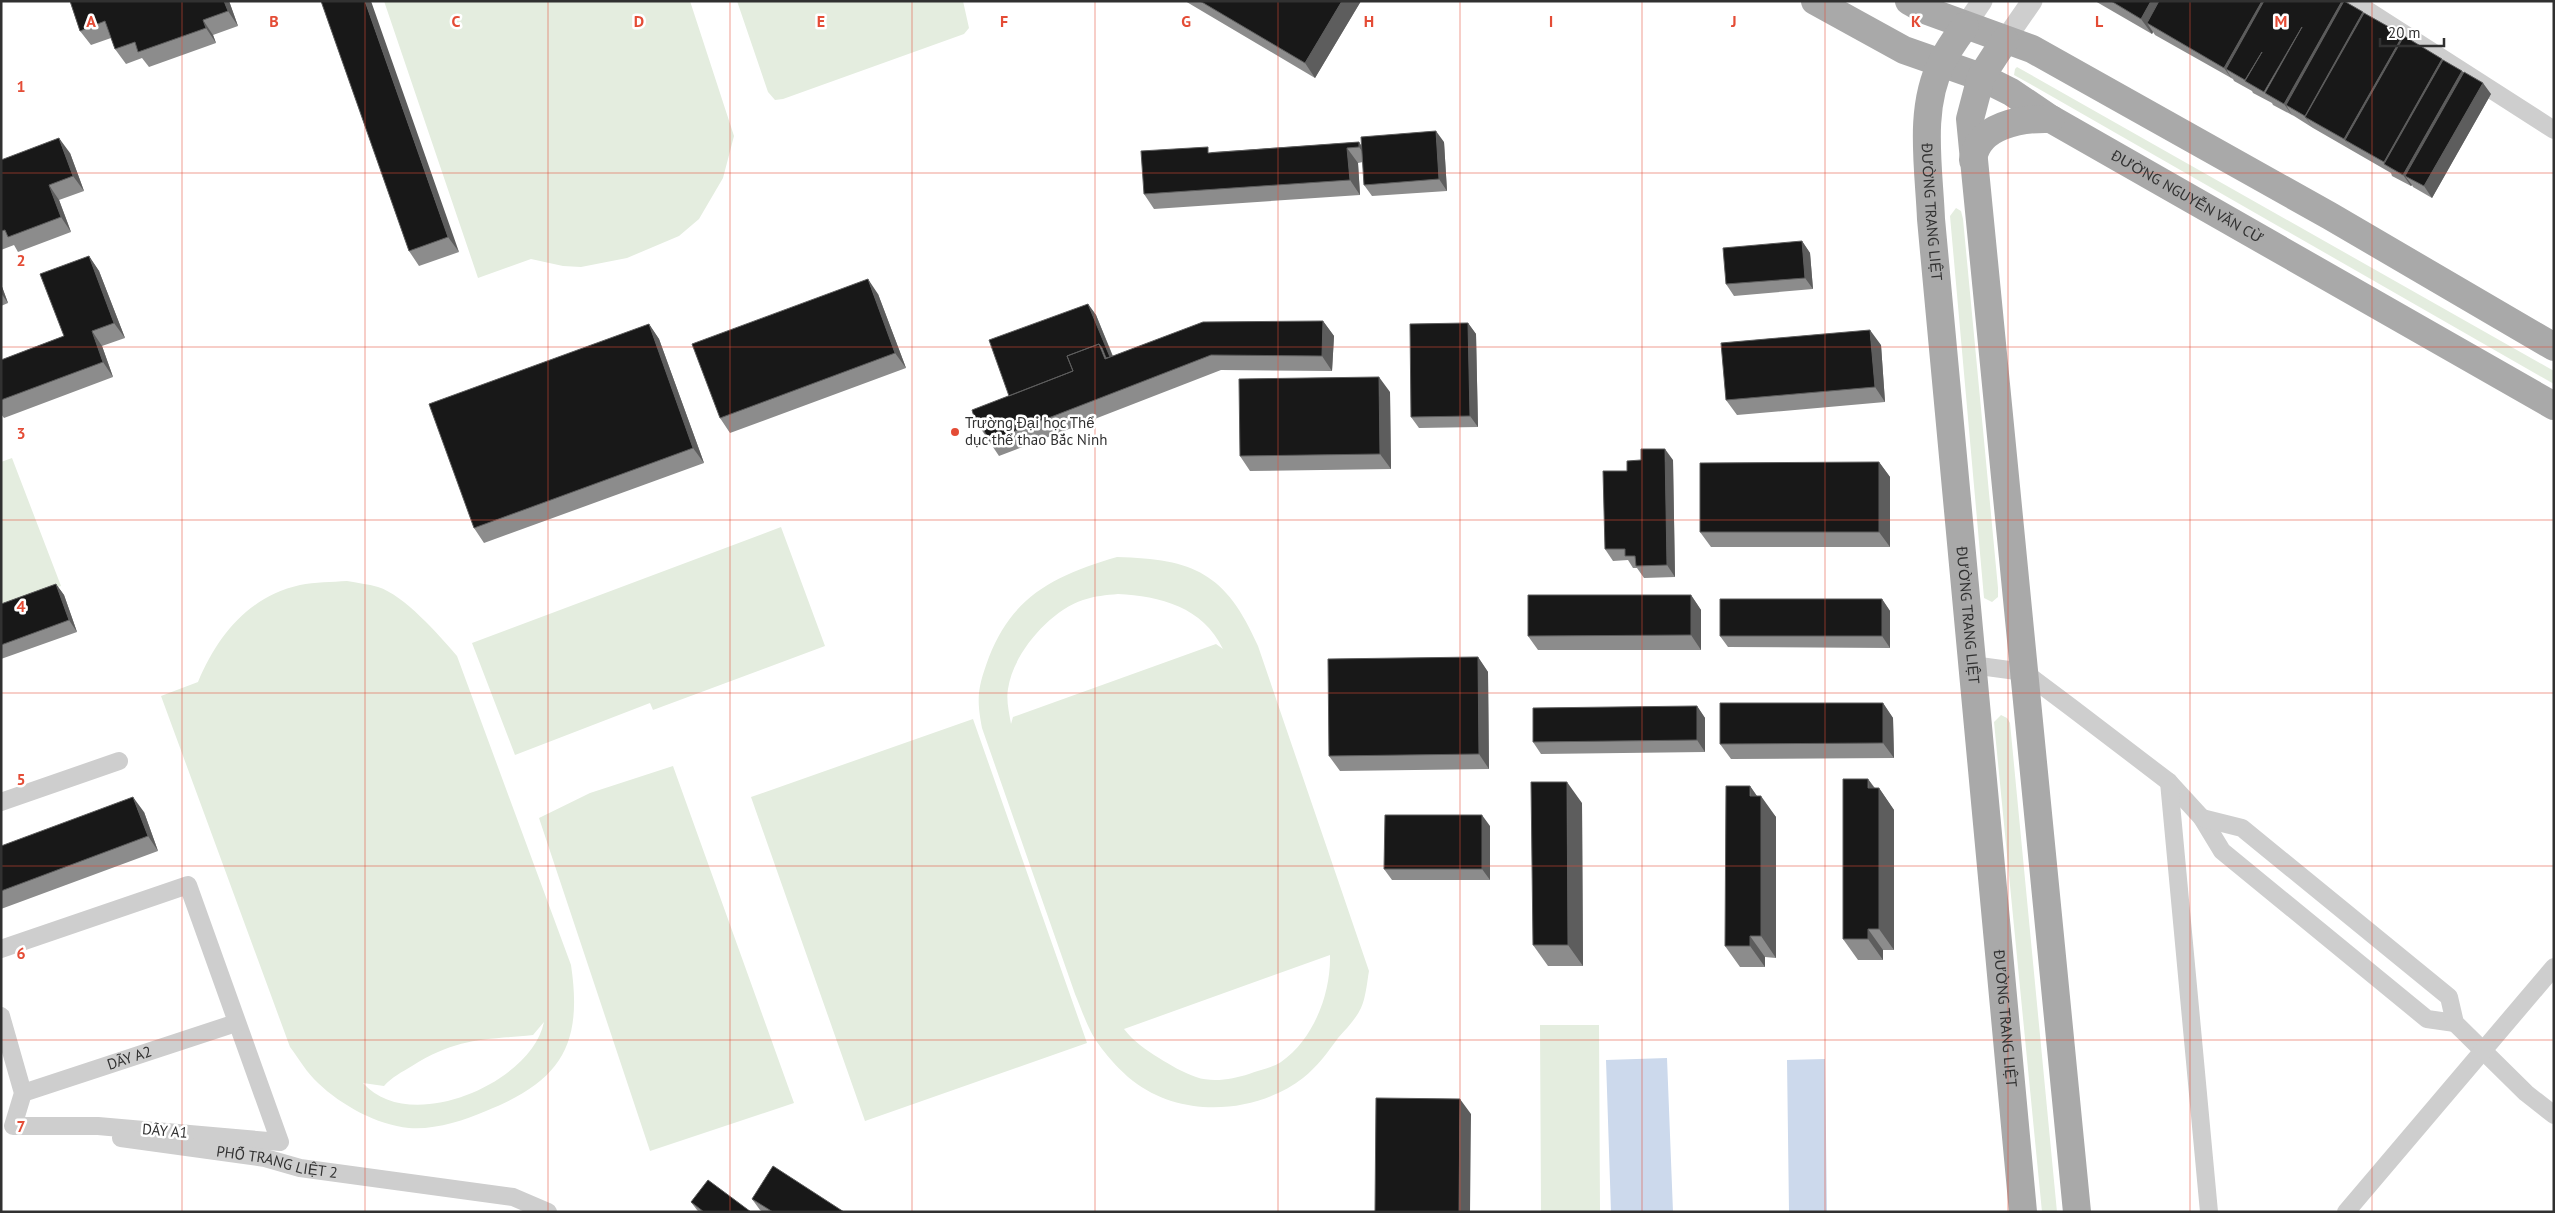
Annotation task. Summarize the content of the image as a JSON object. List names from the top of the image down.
{
  "streets": {
    "main road": ["ĐƯỜNG NGUYỄN VĂN CỪ", "ĐƯỜNG TRANG LIỆT"],
    "street": ["DÃY A2", "DÃY A1", "PHỐ TRANG LIỆT 2"]
  },
  "crossings": [
    ["ĐƯỜNG NGUYỄN VĂN CỪ", "ĐƯỜNG TRANG LIỆT"],
    ["DÃY A2", "DÃY A1"],
    ["DÃY A1", "PHỐ TRANG LIỆT 2"]
  ],
  "places": ["Trường Đại học Thể dục thể thao Bắc Ninh"],
  "scale_bar": "20 m",
  "grid": {
    "columns": [
      "A",
      "B",
      "C",
      "D",
      "E",
      "F",
      "G",
      "H",
      "I",
      "J",
      "K",
      "L",
      "M"
    ],
    "rows": [
      "1",
      "2",
      "3",
      "4",
      "5",
      "6",
      "7"
    ]
  }
}
